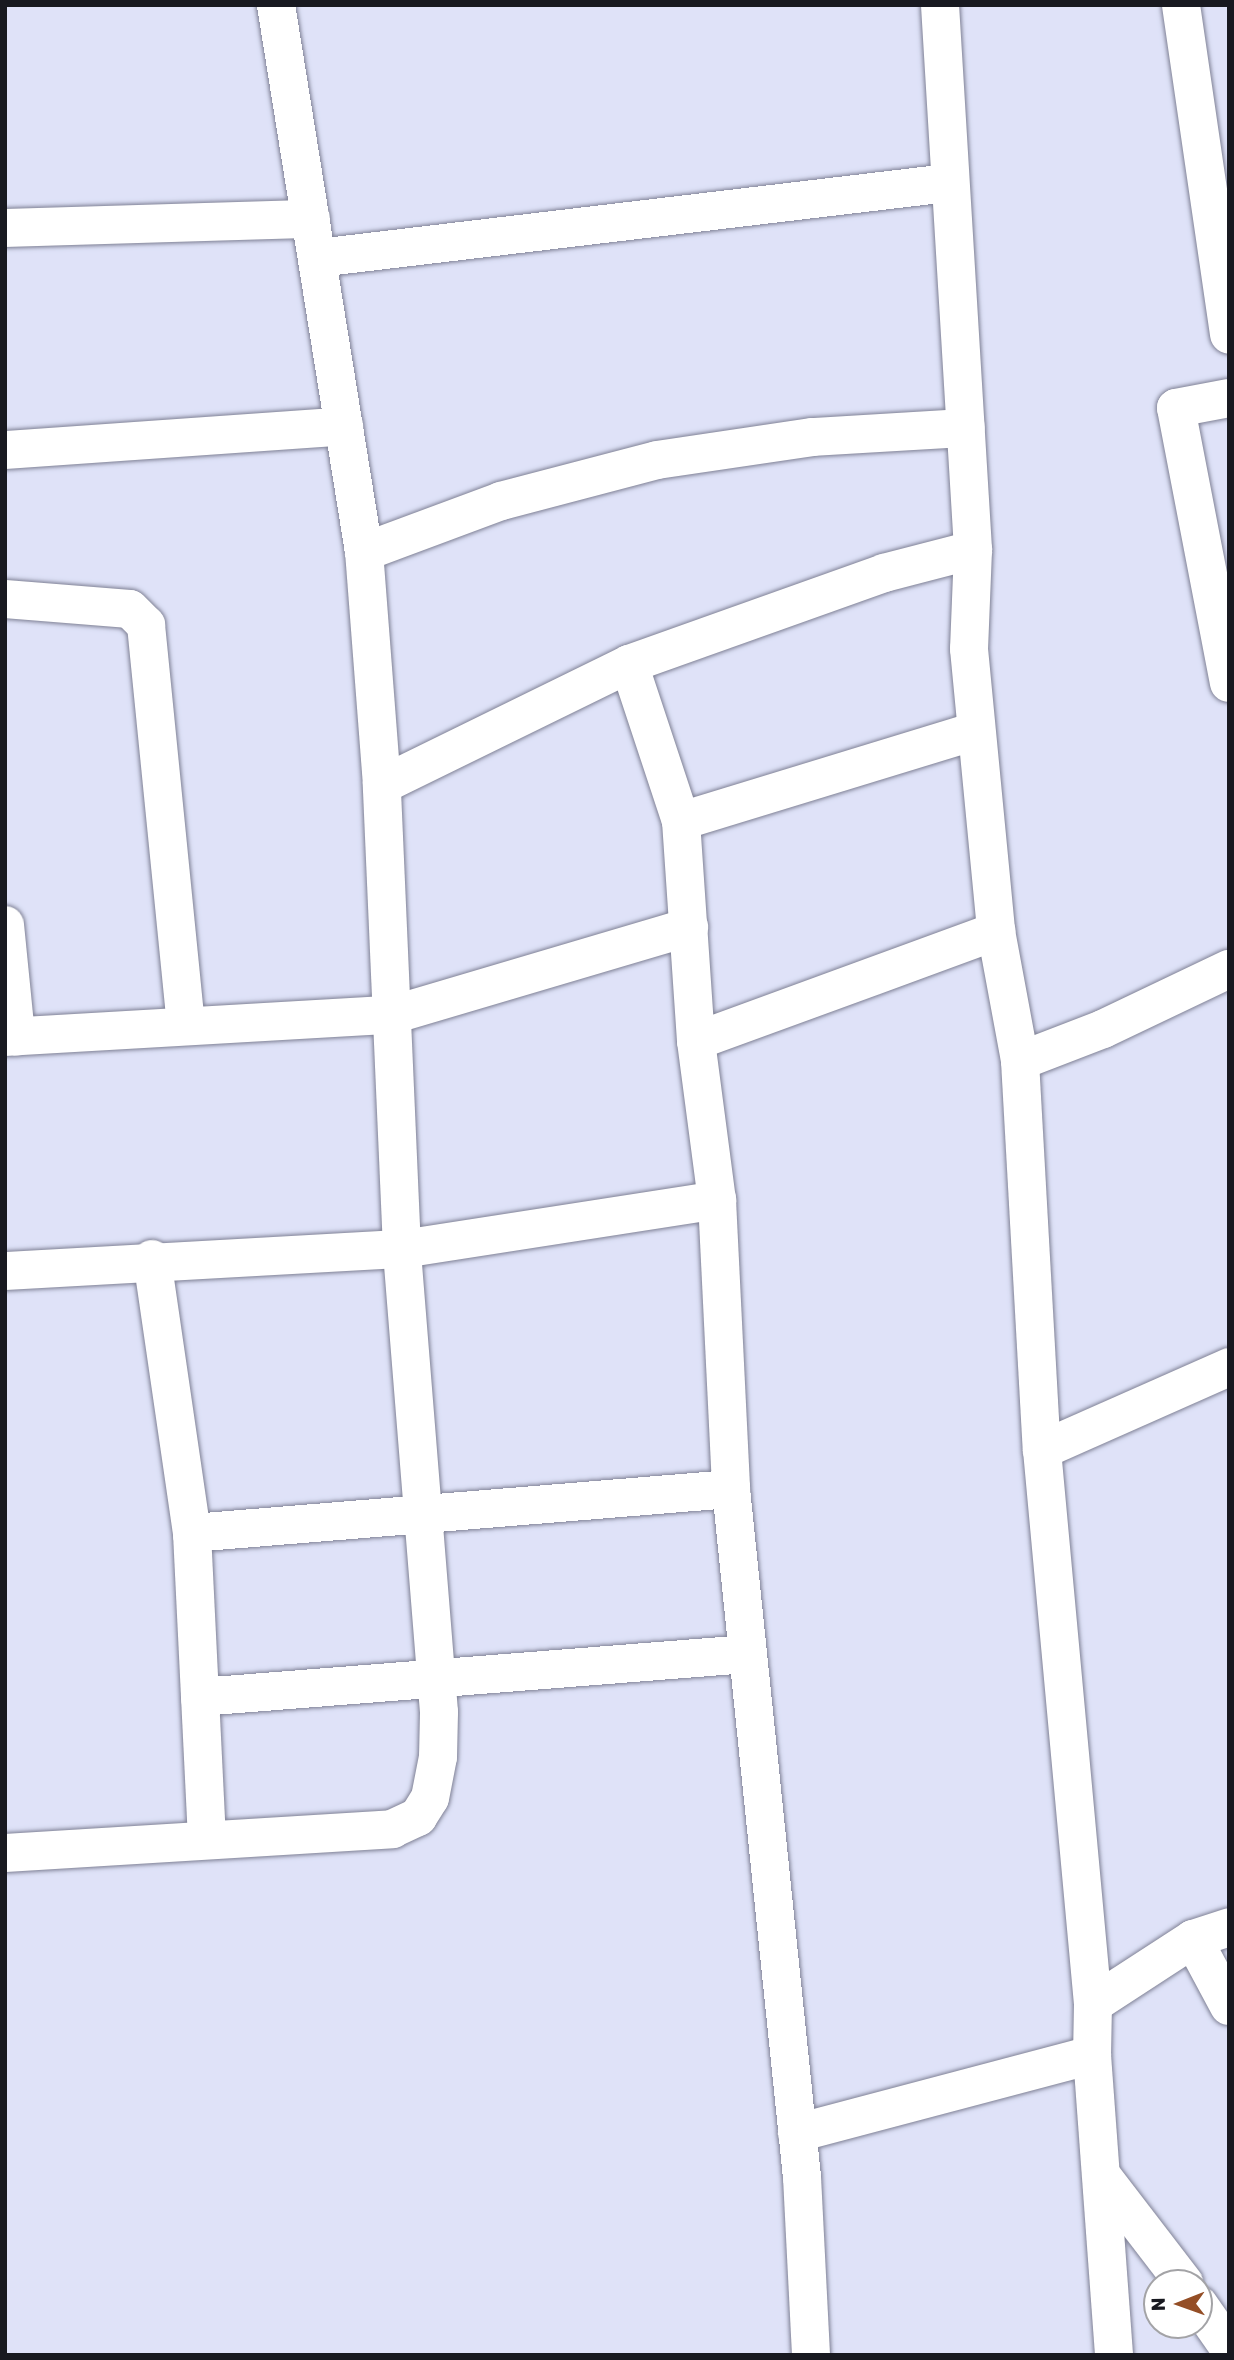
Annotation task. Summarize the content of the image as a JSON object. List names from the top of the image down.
{
  "north": "left"
}
